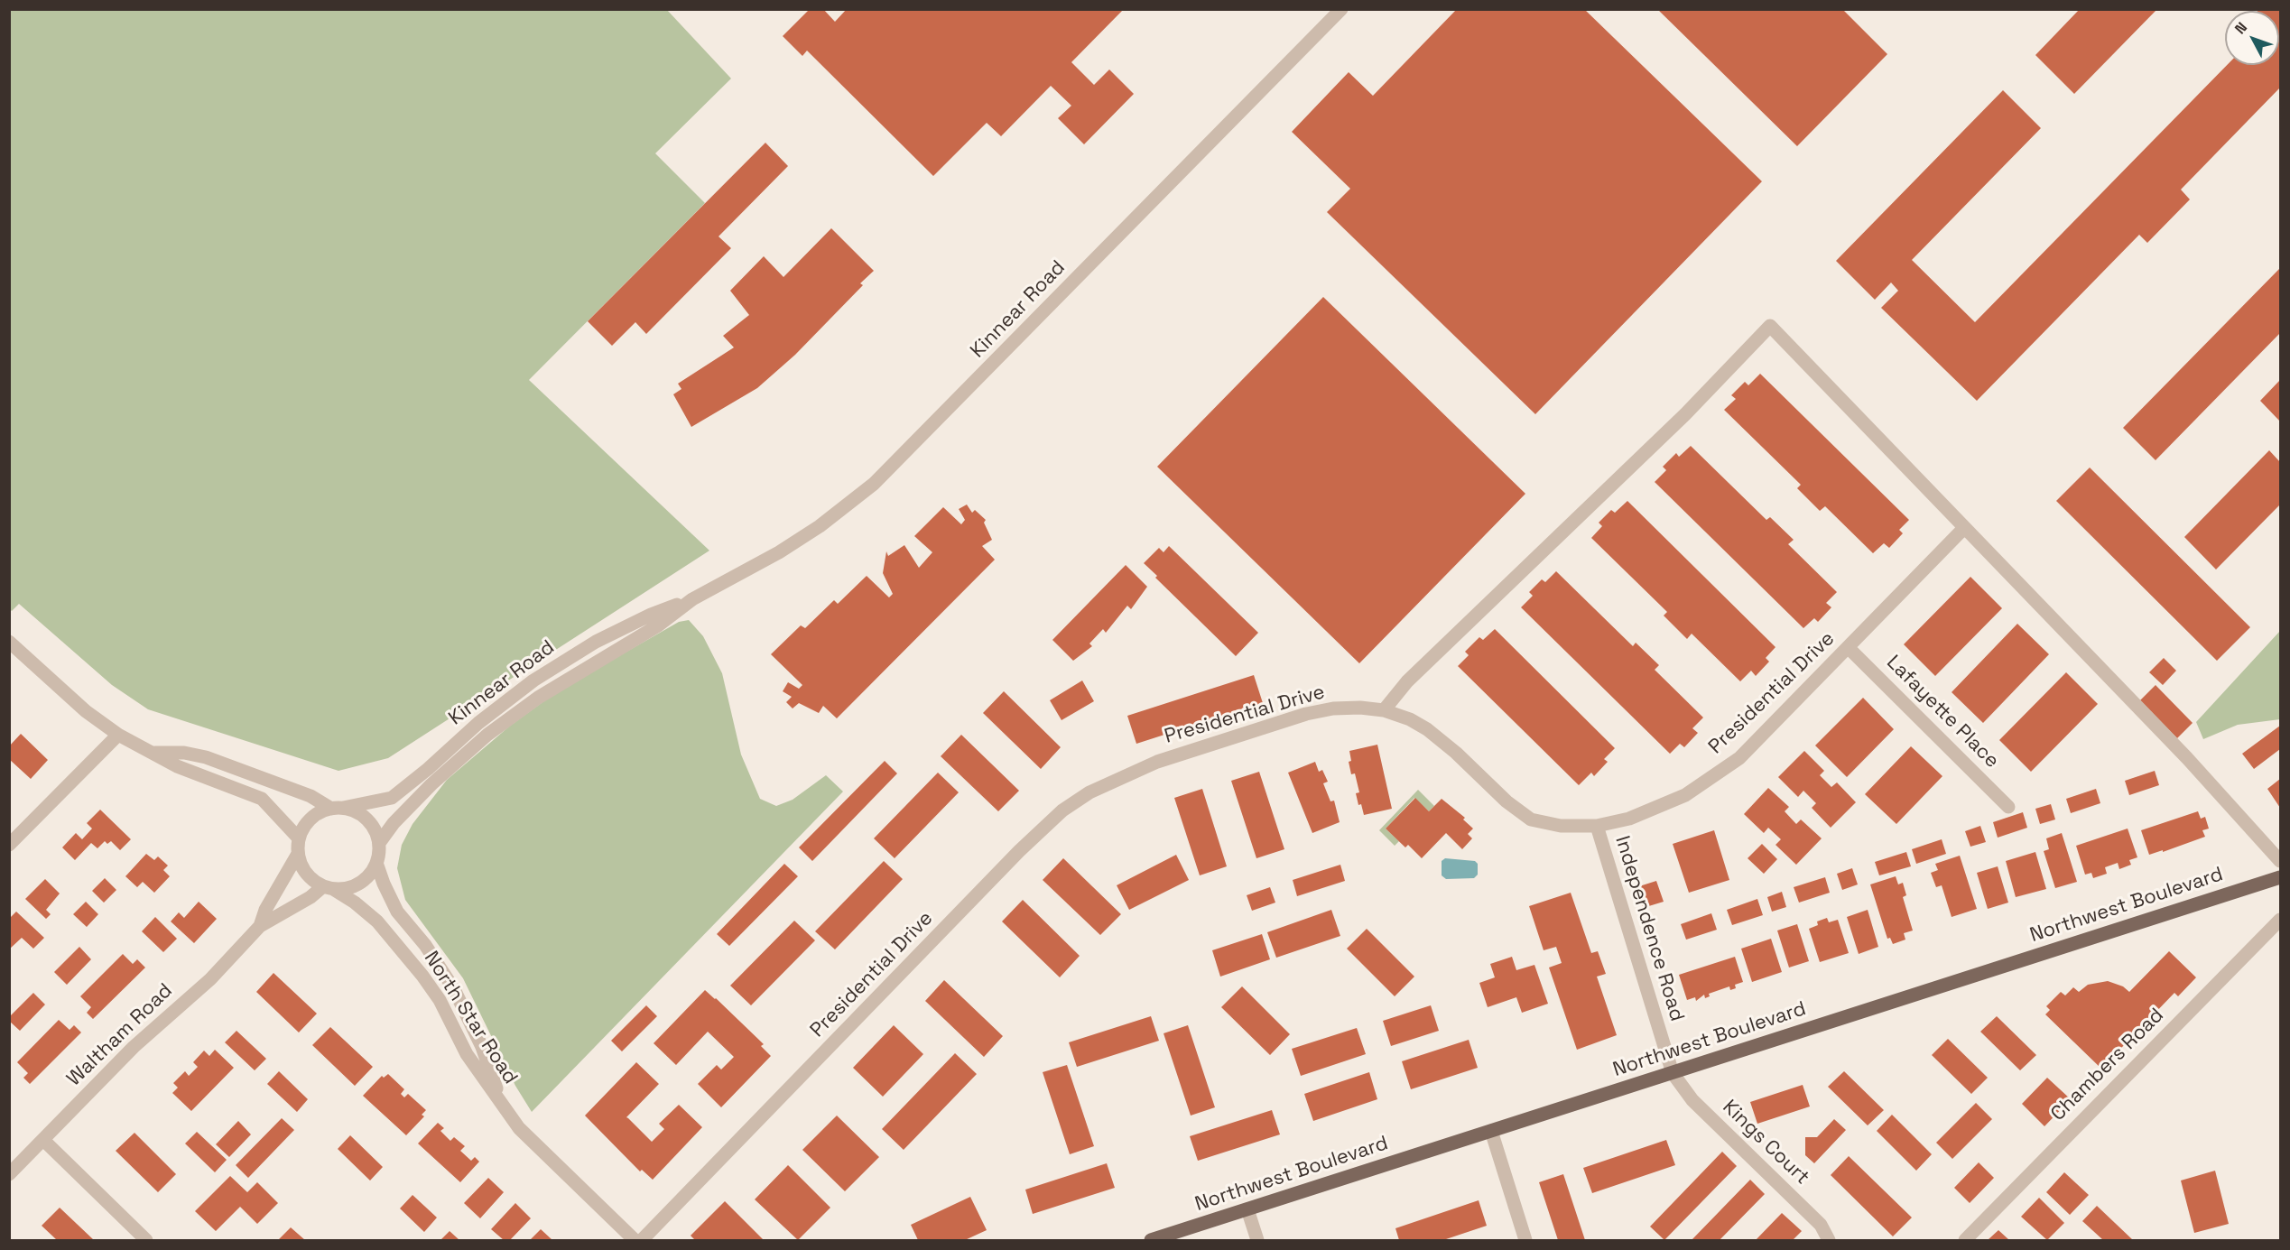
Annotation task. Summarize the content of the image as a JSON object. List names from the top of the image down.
{
  "streets": {
    "main road": ["Northwest Boulevard"],
    "street": [
      "Kinnear Road",
      "Presidential Drive",
      "Lafayette Place",
      "Independence Road",
      "North Star Road",
      "Waltham Road",
      "Chambers Road",
      "Kings Court"
    ]
  },
  "crossings": [
    ["Kinnear Road", "North Star Road"],
    ["Kinnear Road", "Waltham Road"],
    ["Presidential Drive", "Lafayette Place"],
    ["Presidential Drive", "Independence Road"],
    ["Northwest Boulevard", "Independence Road"],
    ["Northwest Boulevard", "Kings Court"],
    ["Independence Road", "Kings Court"],
    ["North Star Road", "Waltham Road"]
  ],
  "north": "top left"
}
